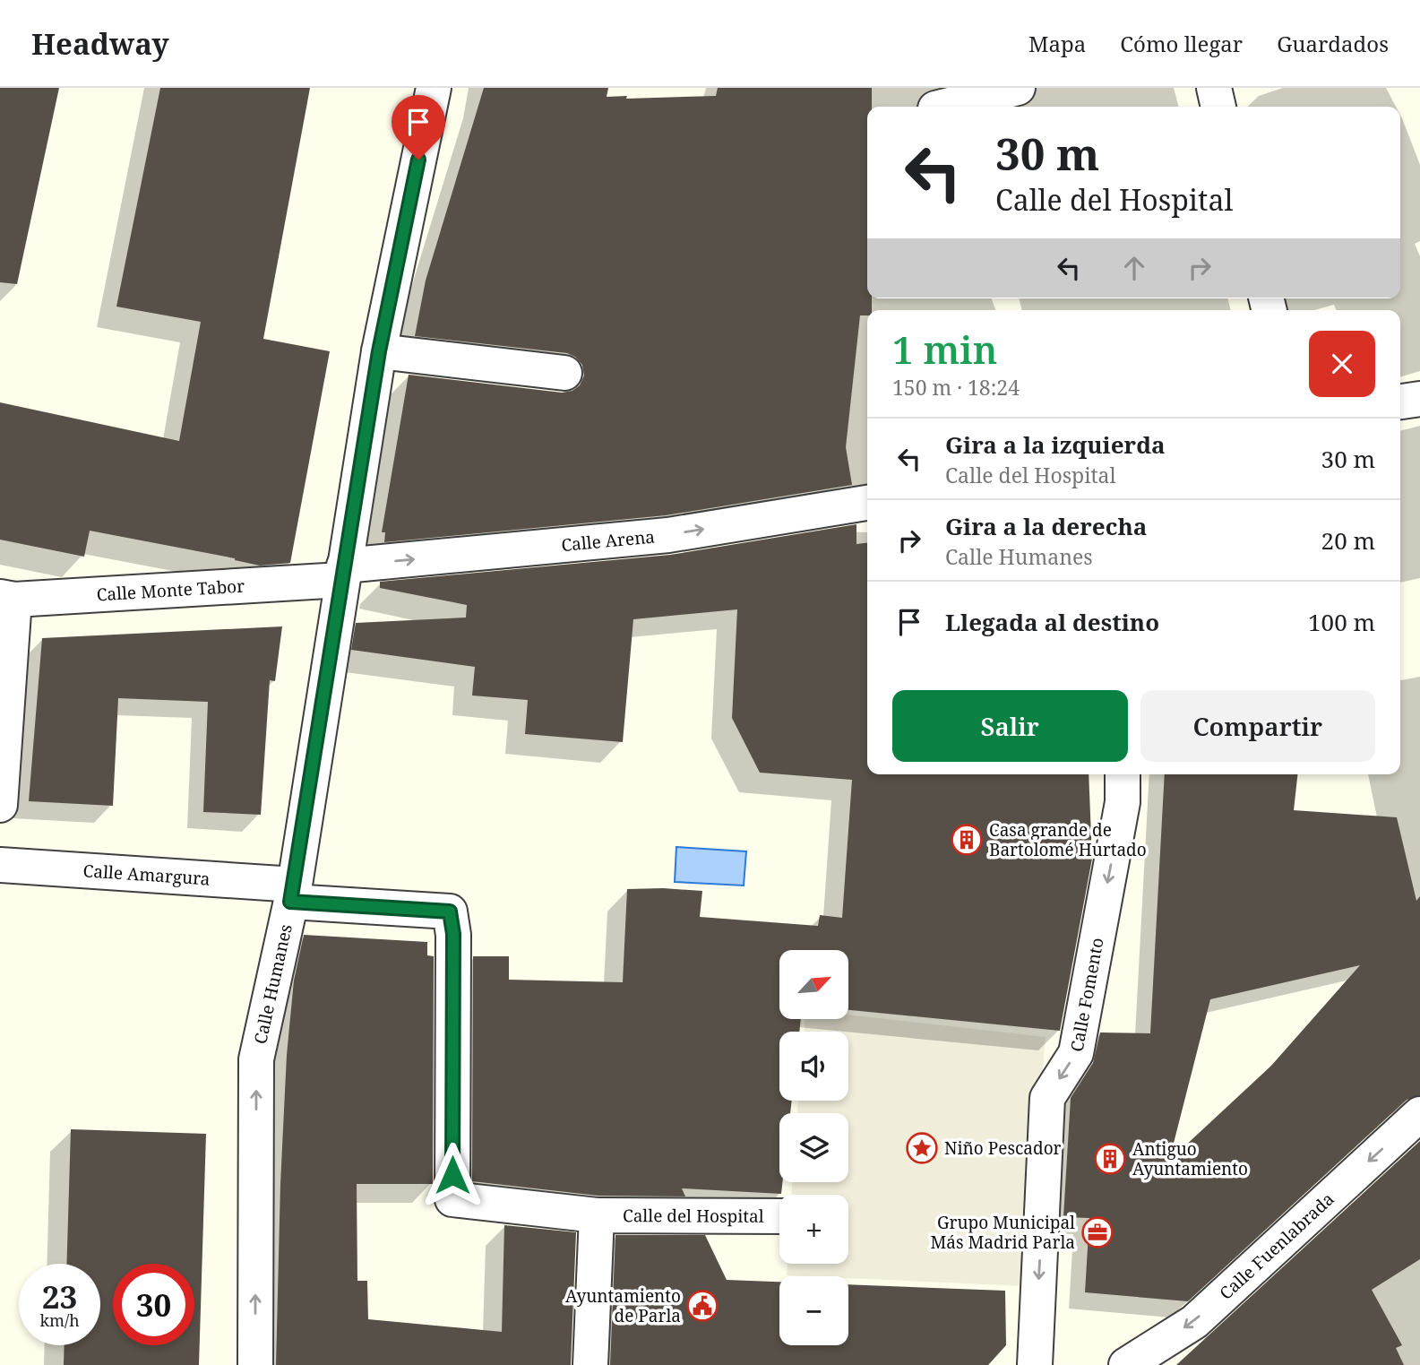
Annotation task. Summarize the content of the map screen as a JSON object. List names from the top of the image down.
{
  "streets": {
    "street": [
      "Calle Arena",
      "Calle Monte Tabor",
      "Calle Amargura",
      "Calle Humanes",
      "Calle Fomento",
      "Calle del Hospital",
      "Calle Fuenlabrada"
    ]
  },
  "crossings": [
    ["Calle Arena", "Calle Monte Tabor"],
    ["Calle Arena", "Calle Humanes"],
    ["Calle Monte Tabor", "Calle Humanes"],
    ["Calle Amargura", "Calle Humanes"],
    ["Calle Amargura", "Calle del Hospital"],
    ["Calle Humanes", "Calle del Hospital"]
  ],
  "one_way": ["Calle Humanes", "Calle Fomento", "Calle Fuenlabrada"],
  "places": {
    "building": ["Casa grande de Bartolomé Hurtado", "Antiguo Ayuntamiento"],
    "place": ["Niño Pescador"],
    "office": ["Grupo Municipal Más Madrid Parla"],
    "public building": ["Ayuntamiento de Parla"]
  },
  "north": "top right",
  "page": {
    "header": "Headway",
    "nav": ["Mapa", "Cómo llegar", "Guardados"],
    "turn": ["30 m", "Calle del Hospital"],
    "heading": ["1 min", "150 m · 18:24"],
    "list": [
      {
        "name": "Gira a la izquierda",
        "note": "Calle del Hospital",
        "value": "30 m"
      },
      {
        "name": "Gira a la derecha",
        "note": "Calle Humanes",
        "value": "20 m"
      },
      {
        "name": "Llegada al destino",
        "value": "100 m"
      }
    ],
    "buttons": ["Salir", "Compartir"],
    "map_buttons": ["+", "−"],
    "speed": "23 km/h",
    "limit": "30"
  }
}
